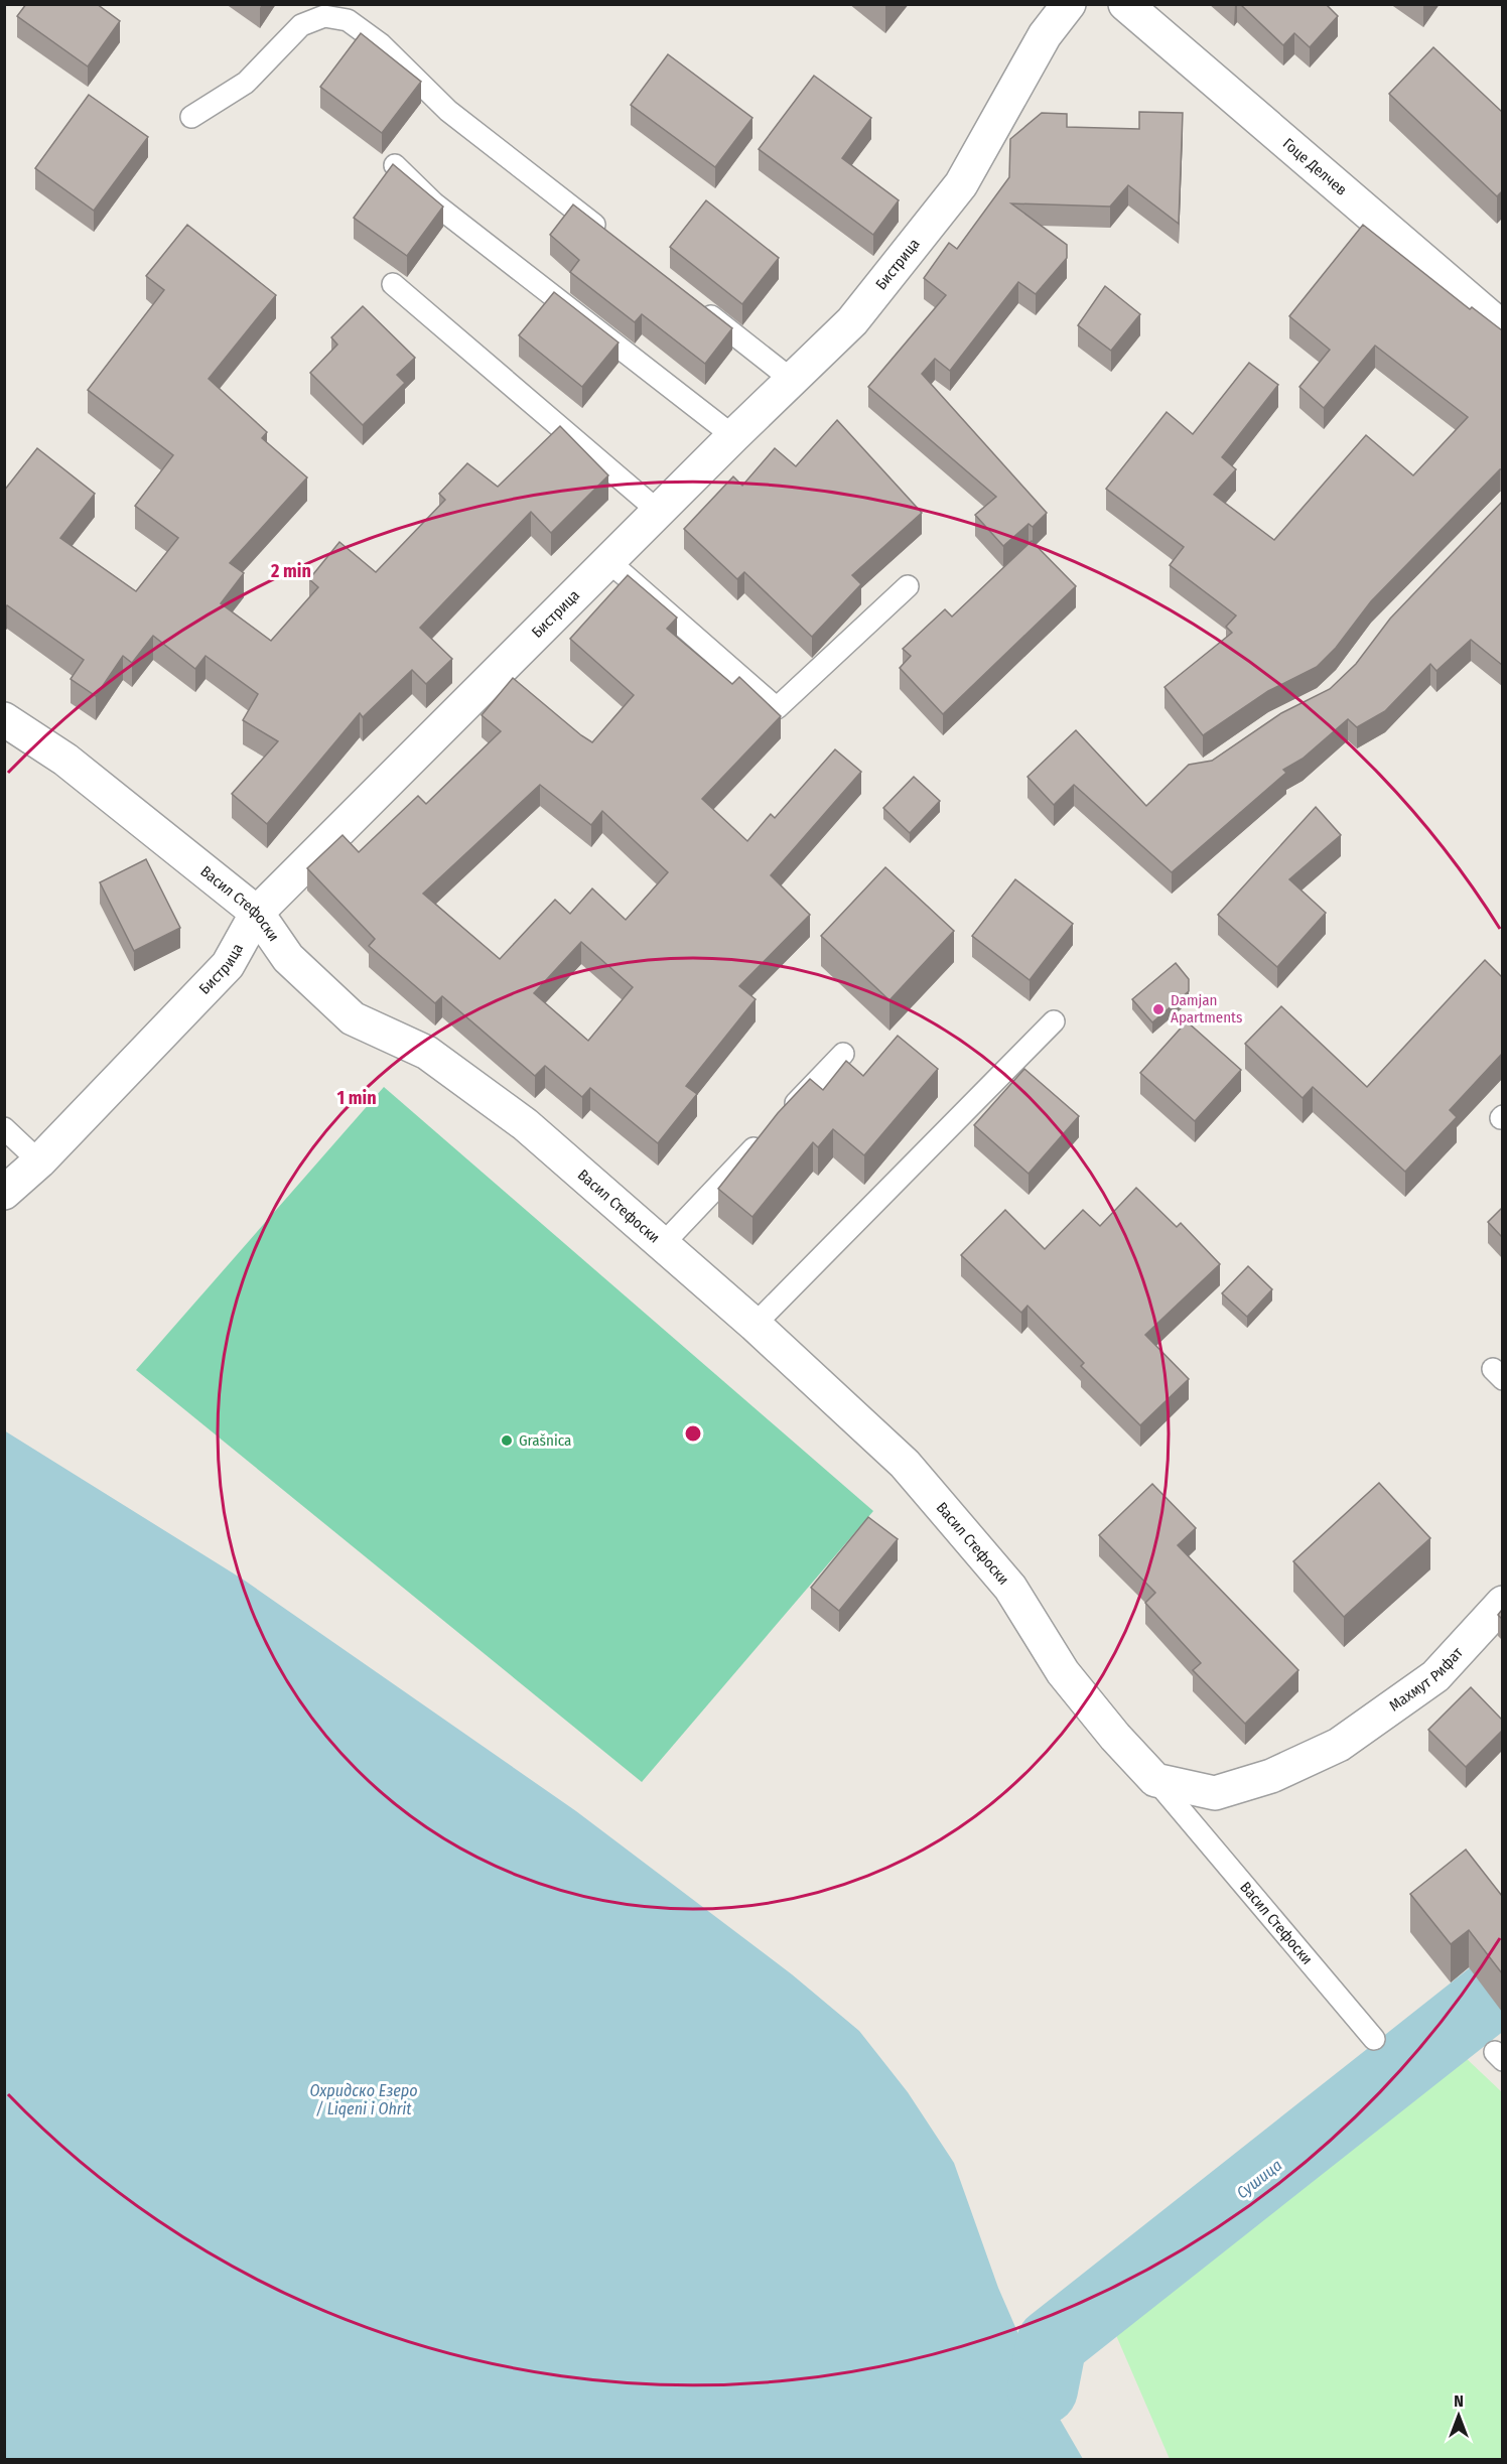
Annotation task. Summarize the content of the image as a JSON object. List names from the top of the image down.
{
  "streets": {
    "street": [
      "Гоце Делчев",
      "Бистрица",
      "Васил Стефоски",
      "Махмут Рифат"
    ]
  },
  "crossings": [
    ["Бистрица", "Васил Стефоски"],
    ["Васил Стефоски", "Махмут Рифат"]
  ],
  "water": ["Охридско Езеро / Liqeni i Ohrit", "Сушица"],
  "places": ["Damjan Apartments", "Grašnica"],
  "north": "top",
  "rings": ["2 min", "1 min"]
}
